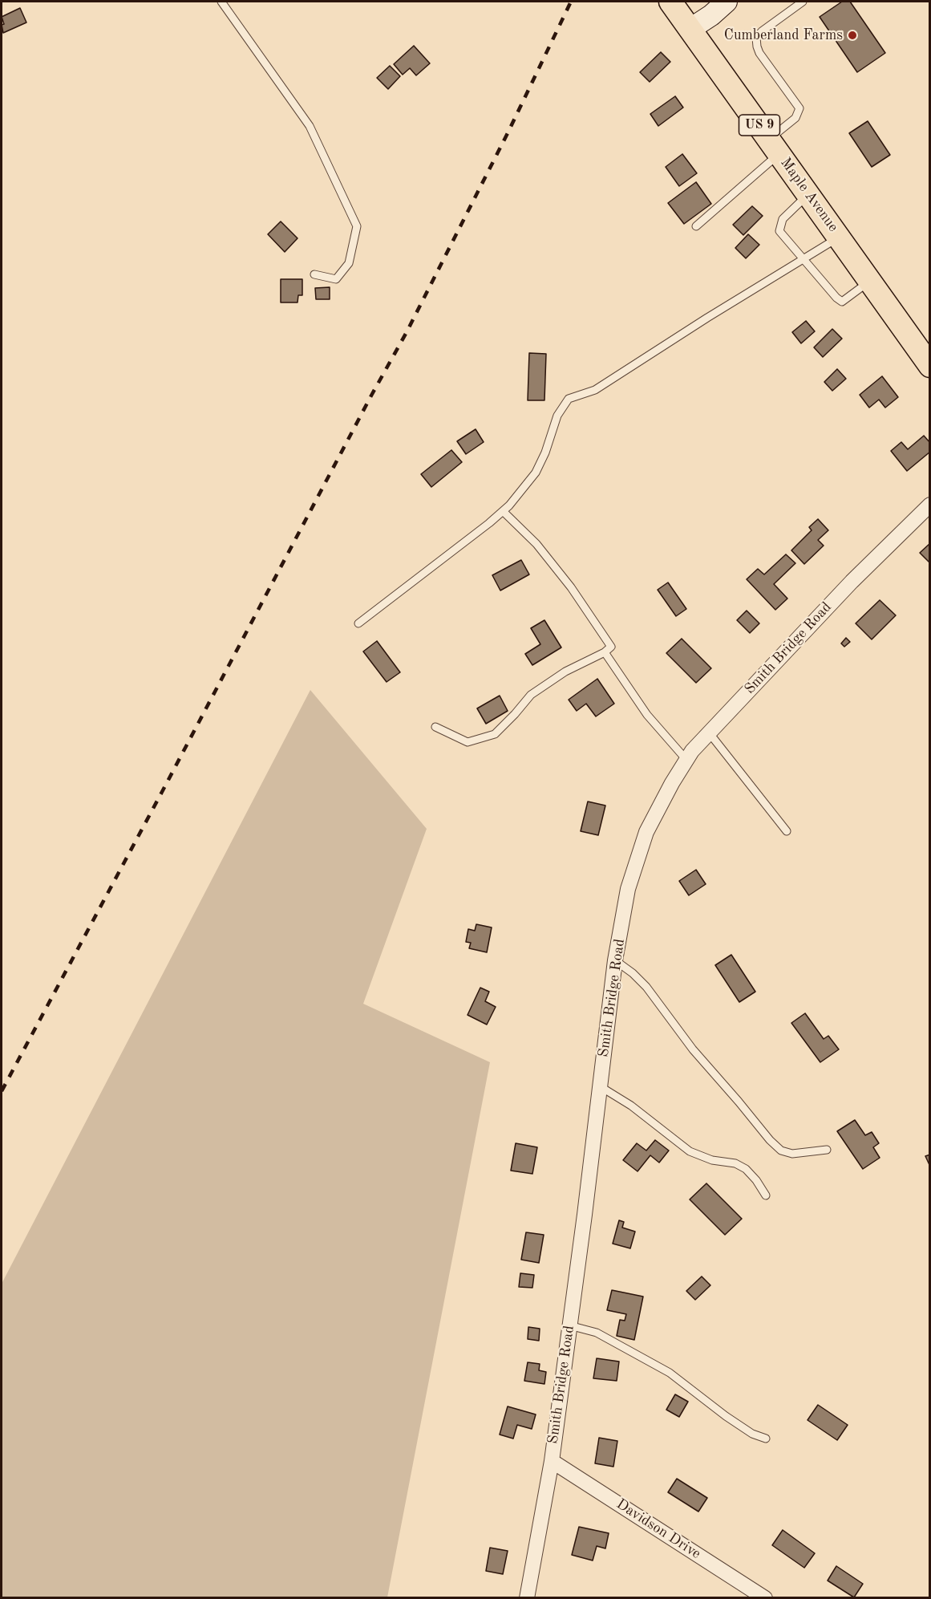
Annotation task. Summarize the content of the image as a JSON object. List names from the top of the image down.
{
  "streets": {
    "main road": ["US 9", "Maple Avenue"],
    "street": ["Smith Bridge Road", "Davidson Drive"]
  },
  "crossings": [
    ["Smith Bridge Road", "Davidson Drive"]
  ],
  "places": ["Cumberland Farms"]
}
